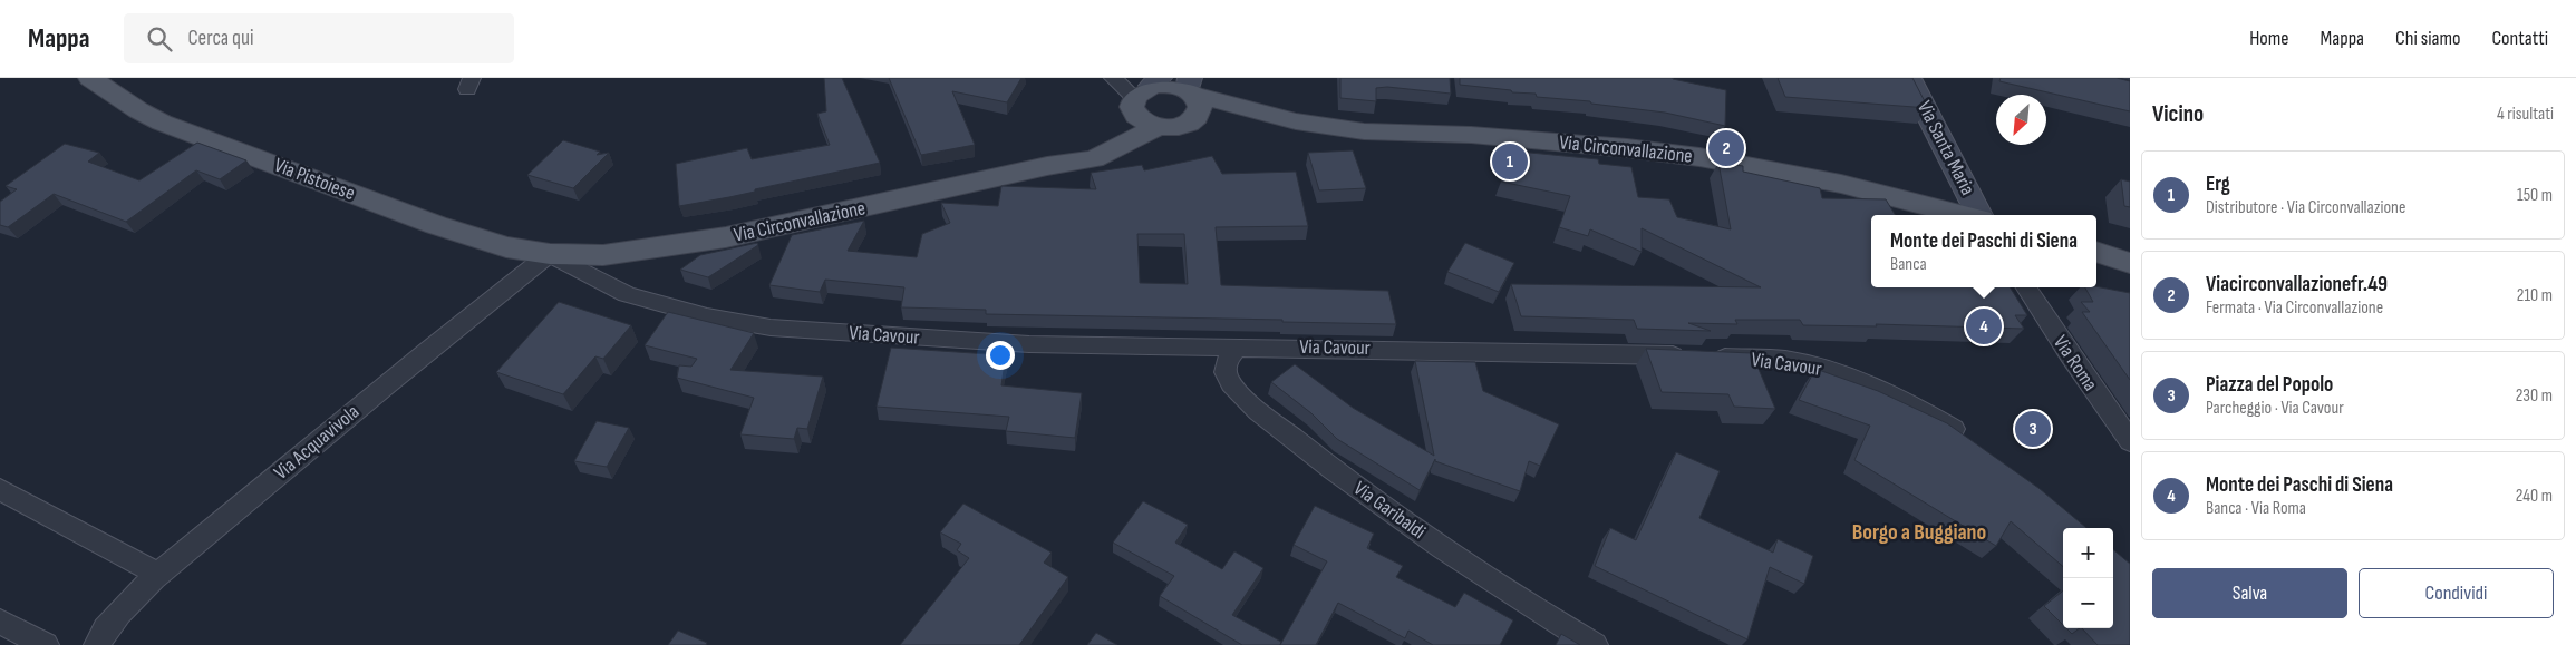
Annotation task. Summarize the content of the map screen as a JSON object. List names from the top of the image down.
{
  "streets": {
    "main road": ["Via Circonvallazione", "Via Pistoiese"],
    "street": [
      "Via Santa Maria",
      "Via Cavour",
      "Via Roma",
      "Via Acquavivola",
      "Via Garibaldi"
    ]
  },
  "crossings": [
    ["Via Circonvallazione", "Via Pistoiese"],
    ["Via Circonvallazione", "Via Cavour"],
    ["Via Circonvallazione", "Via Acquavivola"],
    ["Via Pistoiese", "Via Cavour"],
    ["Via Pistoiese", "Via Acquavivola"],
    ["Via Cavour", "Via Acquavivola"],
    ["Via Cavour", "Via Garibaldi"]
  ],
  "districts": ["Borgo a Buggiano"],
  "north": "bottom left",
  "page": {
    "header": "Mappa",
    "search": "Cerca qui",
    "nav": [
      "Home",
      "Mappa",
      "Chi siamo",
      "Contatti"
    ],
    "heading": ["Vicino", "4 risultati"],
    "pins": [
      "2",
      "1",
      "4",
      "3"
    ],
    "list": [
      {
        "mark": "1",
        "name": "Erg",
        "note": "Distributore · Via Circonvallazione",
        "value": "150 m"
      },
      {
        "mark": "2",
        "name": "Viacirconvallazionefr.49",
        "note": "Fermata · Via Circonvallazione",
        "value": "210 m"
      },
      {
        "mark": "3",
        "name": "Piazza del Popolo",
        "note": "Parcheggio · Via Cavour",
        "value": "230 m"
      },
      {
        "mark": "4",
        "name": "Monte dei Paschi di Siena",
        "note": "Banca · Via Roma",
        "value": "240 m"
      }
    ],
    "popup": ["Monte dei Paschi di Siena", "Banca"],
    "map_buttons": ["+", "−"],
    "buttons": ["Salva", "Condividi"]
  }
}
